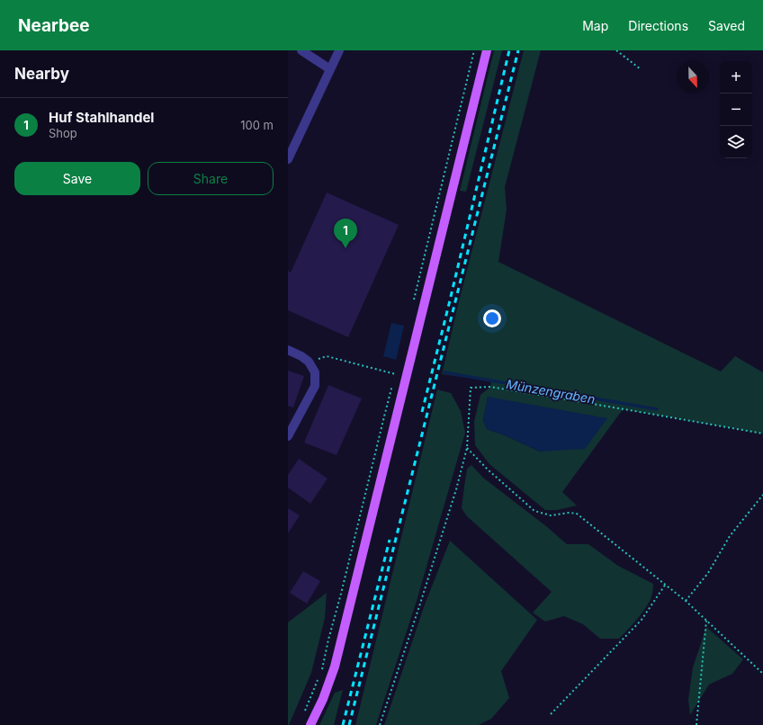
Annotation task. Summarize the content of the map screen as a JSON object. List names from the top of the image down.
{
  "water": ["Münzengraben"],
  "north": "bottom",
  "page": {
    "header": "Nearbee",
    "nav": ["Map", "Directions", "Saved"],
    "heading": "Nearby",
    "map_buttons": ["+", "−"],
    "list": [
      {
        "mark": "1",
        "name": "Huf Stahlhandel",
        "note": "Shop",
        "value": "100 m"
      }
    ],
    "buttons": ["Save", "Share"],
    "pins": "1"
  }
}
